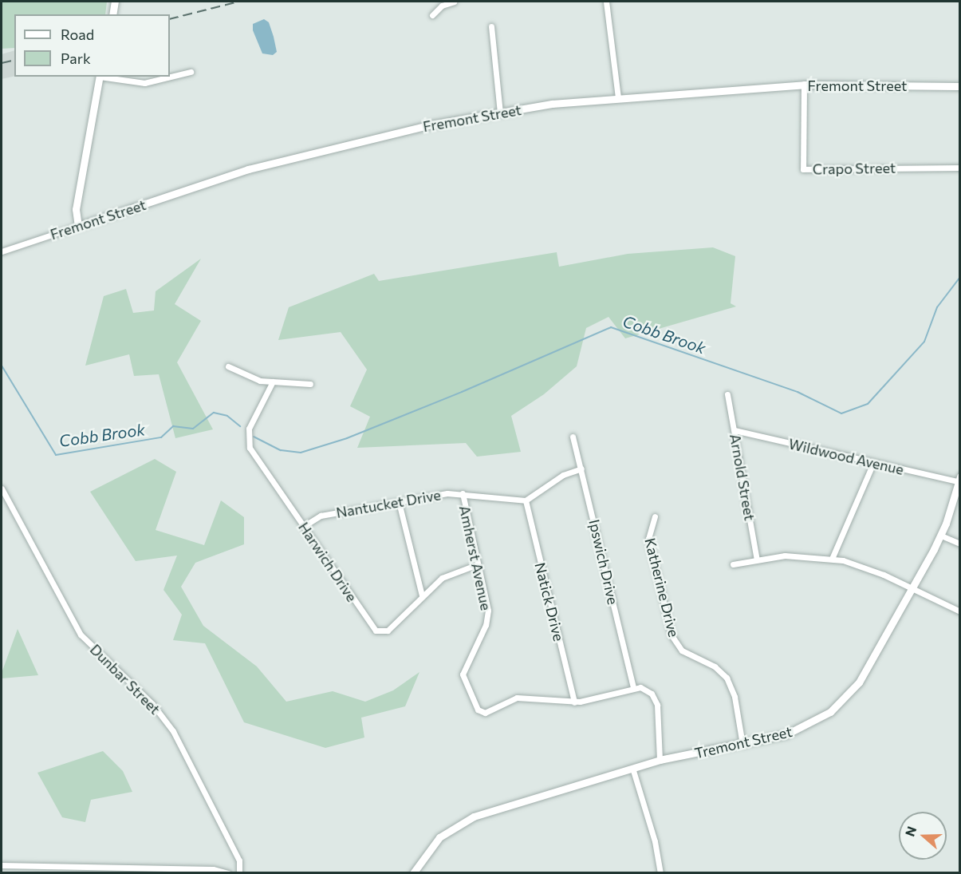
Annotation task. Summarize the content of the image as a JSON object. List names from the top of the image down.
{
  "streets": {
    "street": [
      "Fremont Street",
      "Crapo Street",
      "Wildwood Avenue",
      "Arnold Street",
      "Nantucket Drive",
      "Amherst Avenue",
      "Harwich Drive",
      "Ipswich Drive",
      "Katherine Drive",
      "Natick Drive",
      "Dunbar Street",
      "Tremont Street"
    ]
  },
  "crossings": [
    ["Fremont Street", "Crapo Street"],
    ["Wildwood Avenue", "Arnold Street"],
    ["Wildwood Avenue", "Tremont Street"],
    ["Nantucket Drive", "Amherst Avenue"],
    ["Nantucket Drive", "Harwich Drive"],
    ["Nantucket Drive", "Natick Drive"],
    ["Amherst Avenue", "Harwich Drive"],
    ["Amherst Avenue", "Ipswich Drive"],
    ["Amherst Avenue", "Natick Drive"],
    ["Katherine Drive", "Tremont Street"]
  ],
  "water": ["Cobb Brook"],
  "legend": ["Road", "Park"],
  "north": "left"
}
